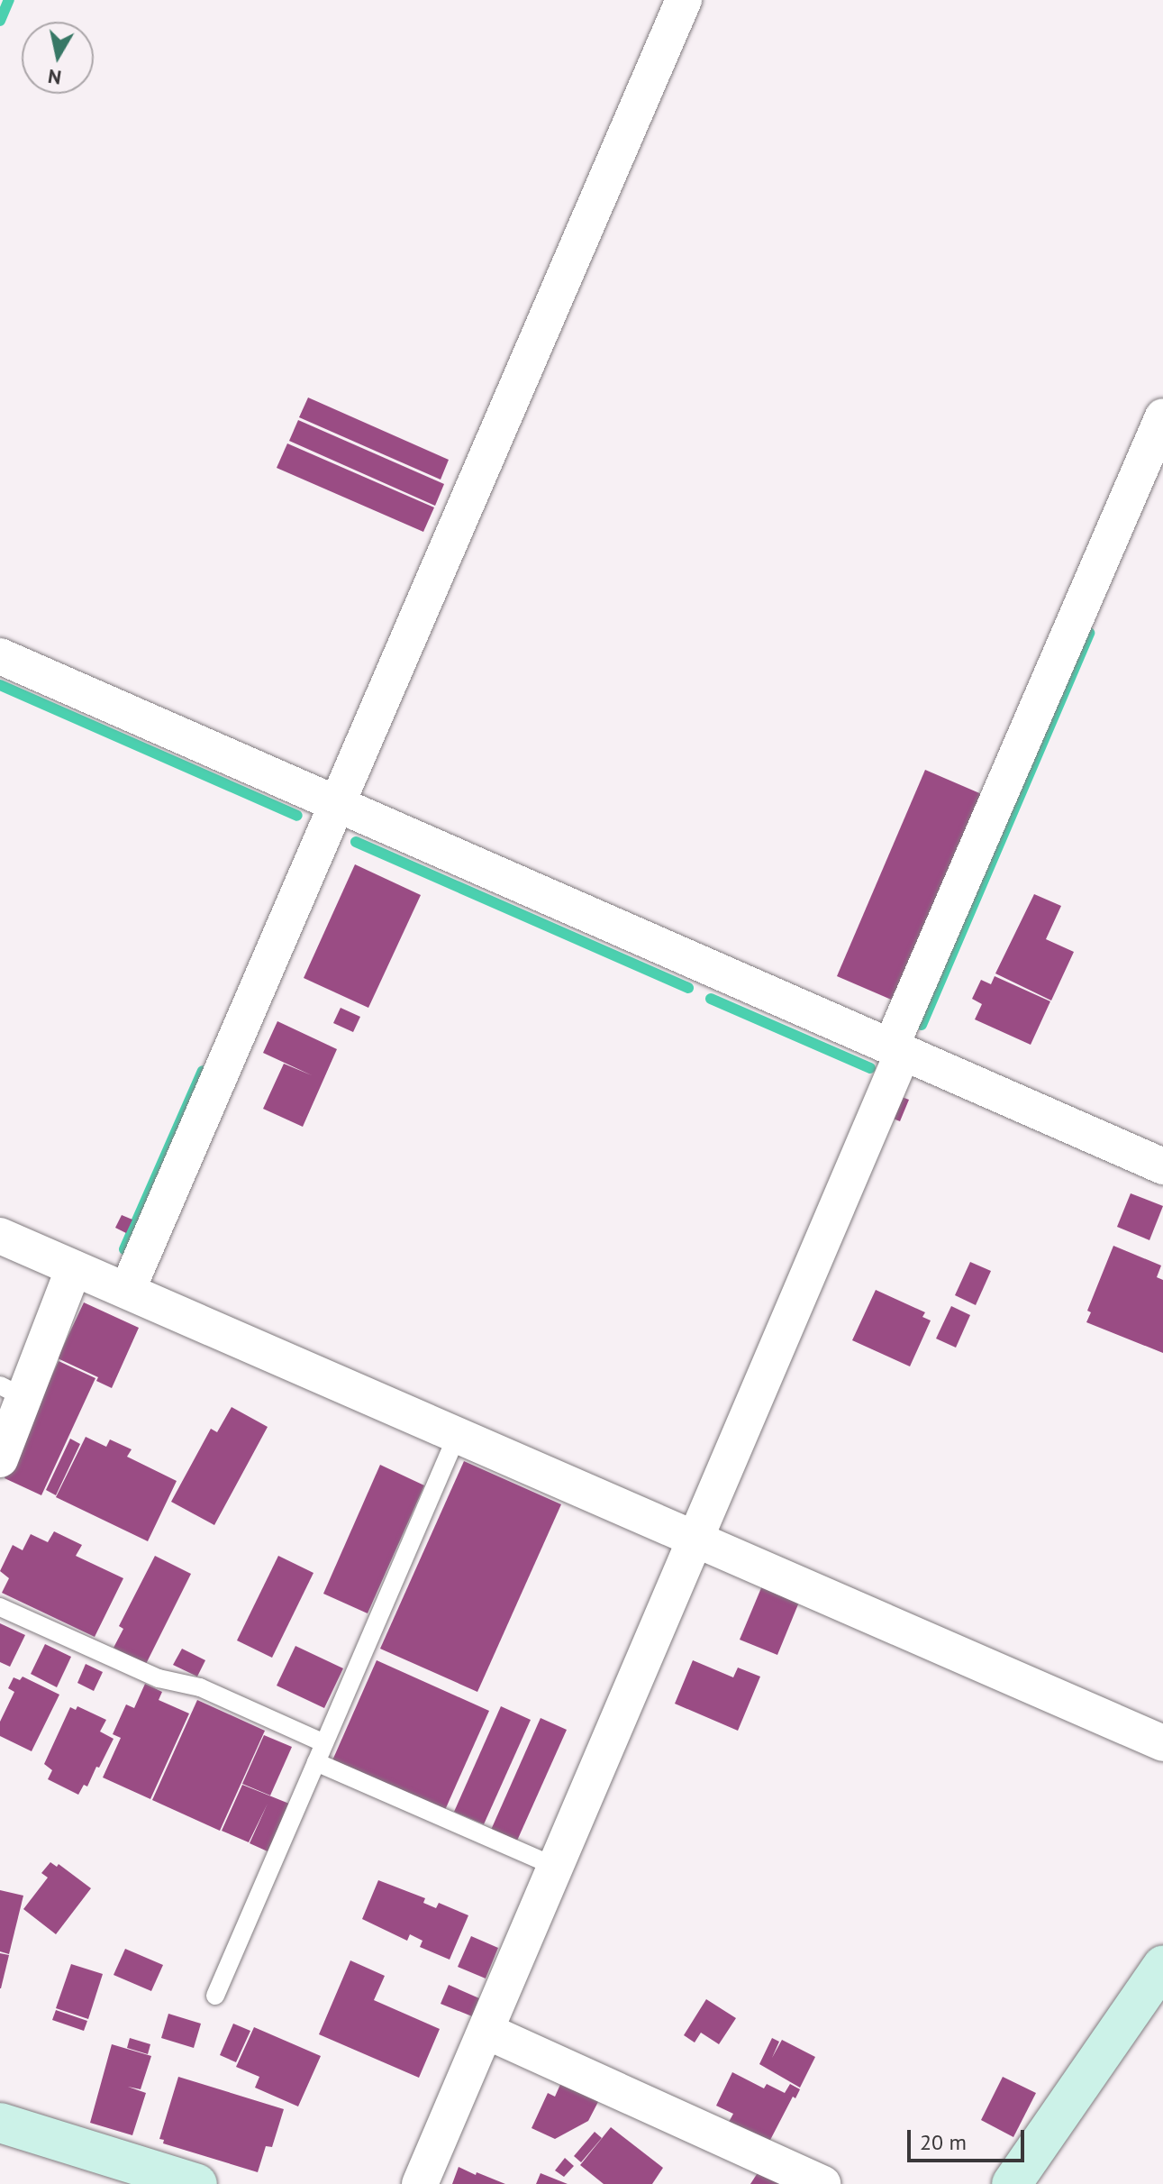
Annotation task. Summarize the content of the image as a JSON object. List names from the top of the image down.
{
  "scale_bar": "20 m",
  "north": "bottom"
}
